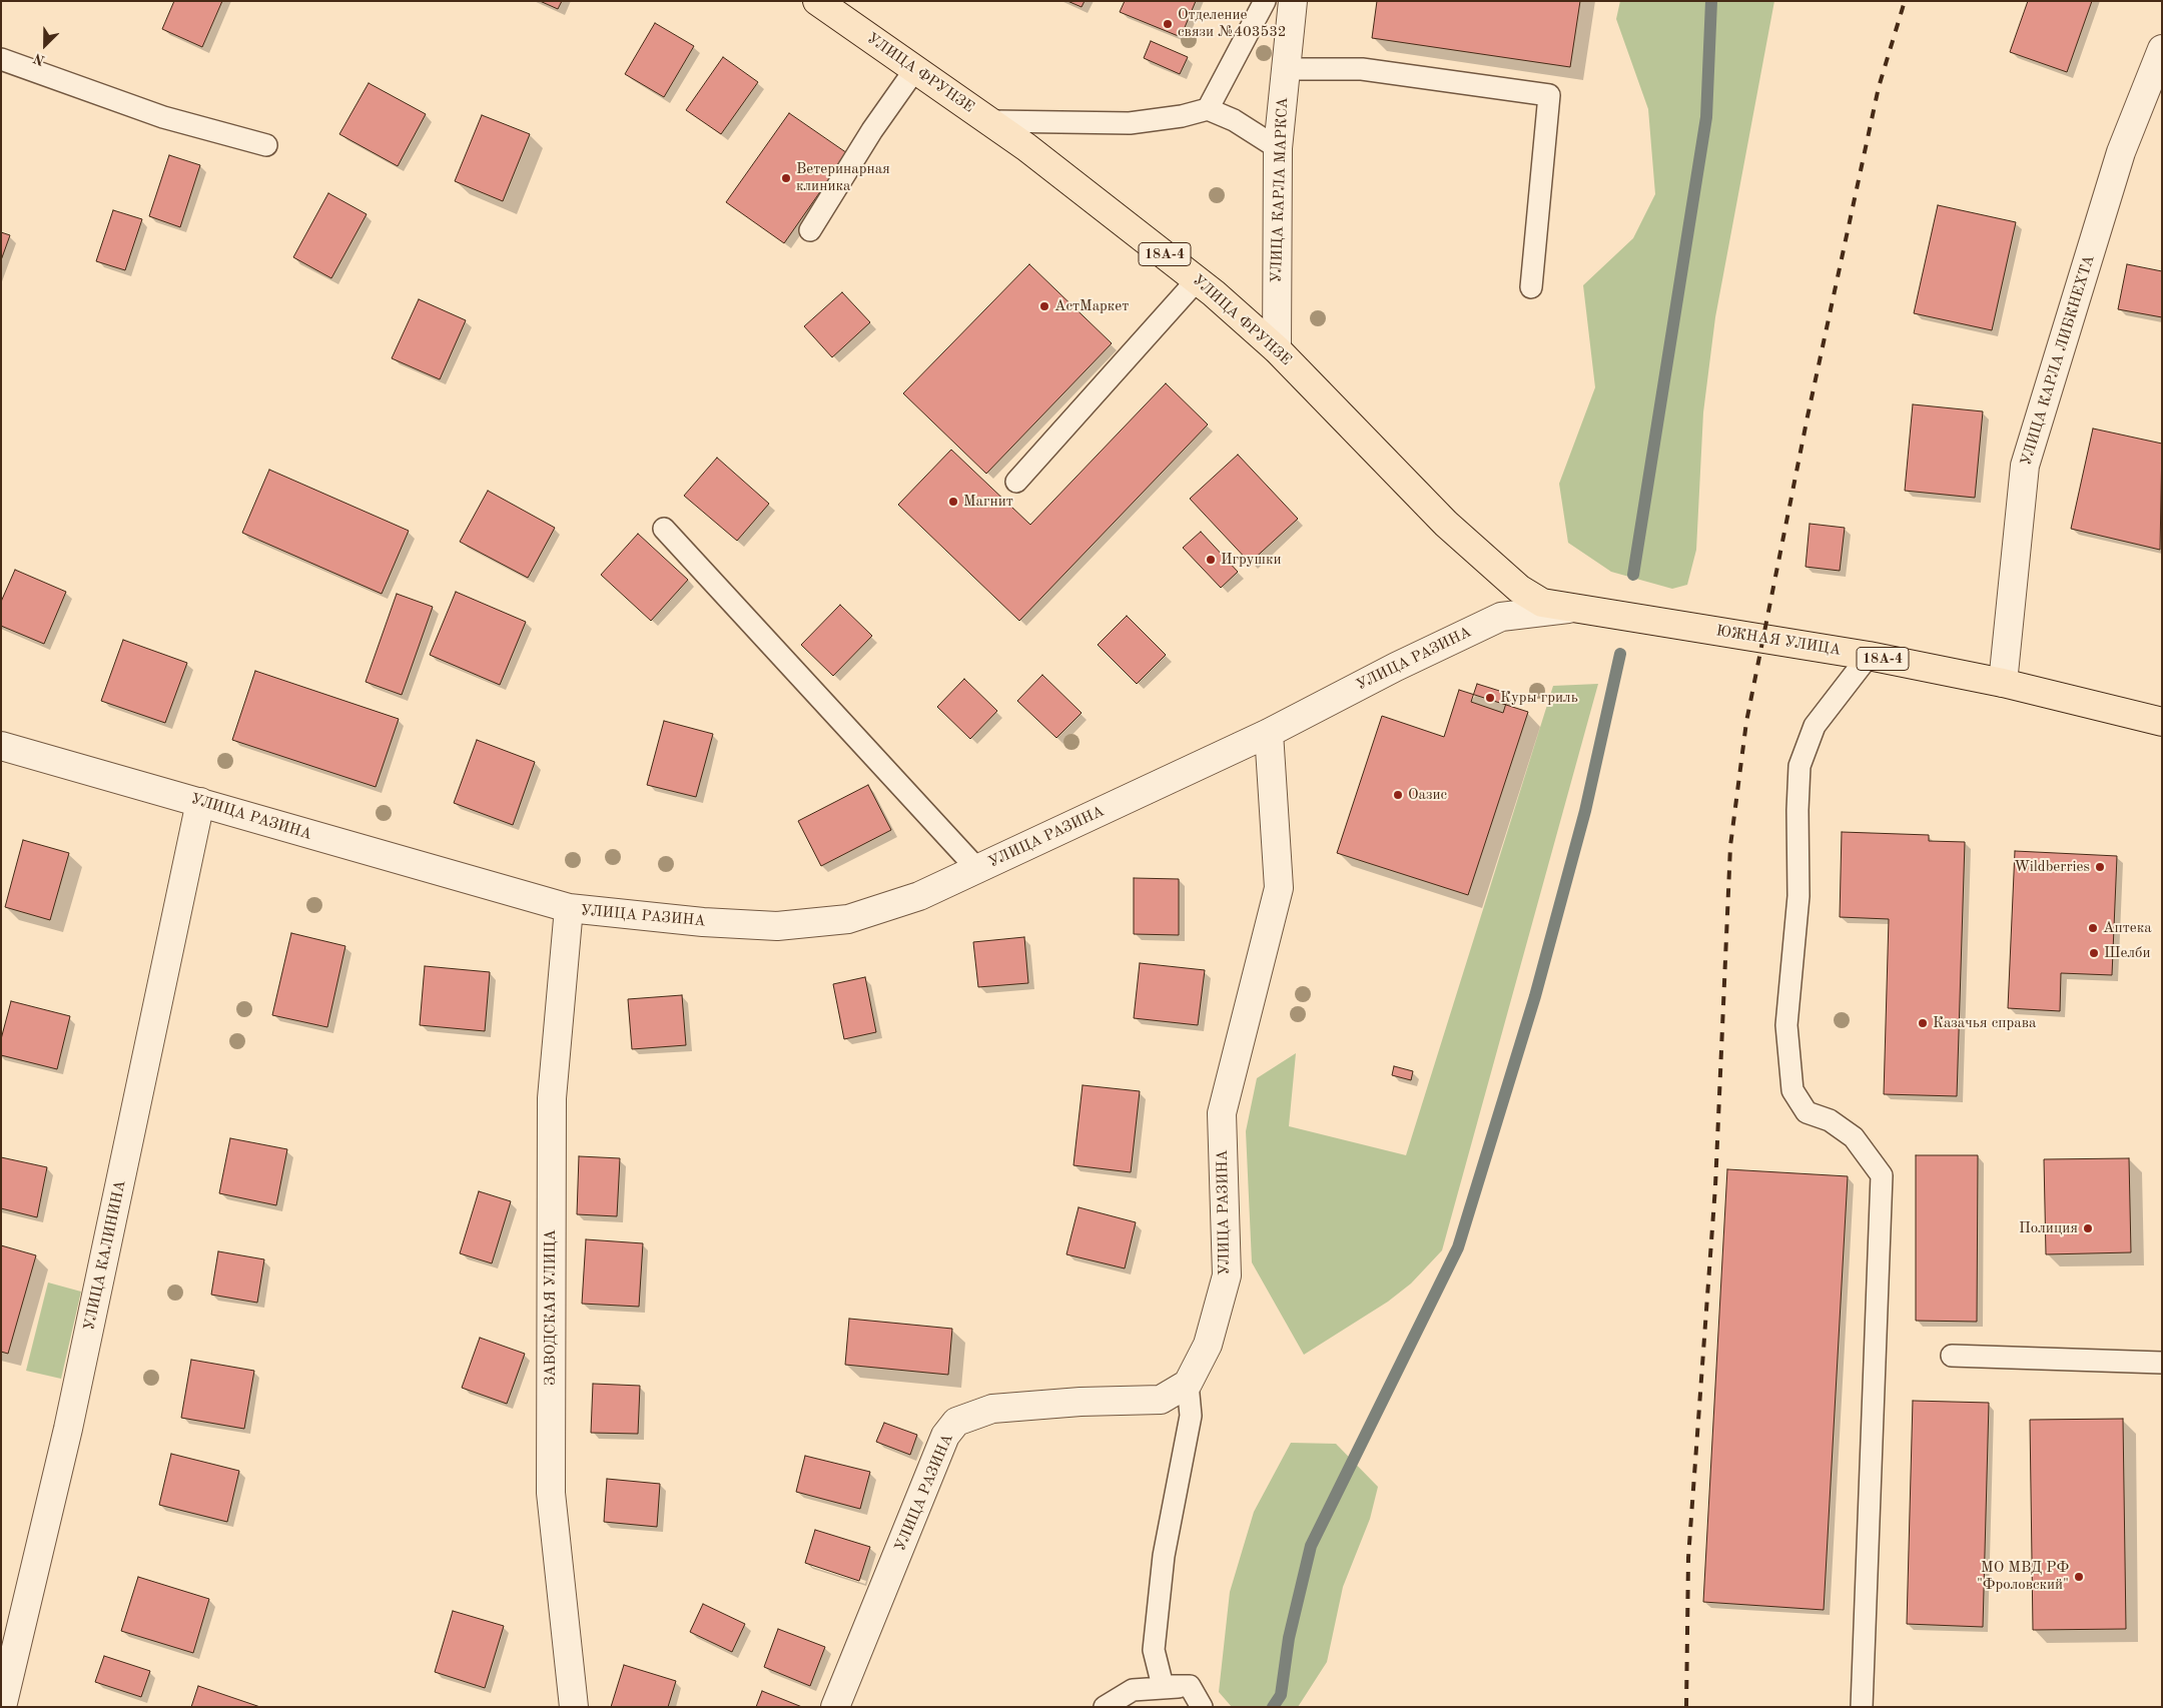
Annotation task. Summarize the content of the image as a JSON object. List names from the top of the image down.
{
  "streets": {
    "main road": ["УЛИЦА ФРУНЗЕ", "18А-4", "ЮЖНАЯ УЛИЦА"],
    "street": [
      "УЛИЦА КАРЛА МАРКСА",
      "УЛИЦА КАРЛА ЛИБКНЕХТА",
      "УЛИЦА РАЗИНА",
      "УЛИЦА КАЛИНИНА",
      "ЗАВОДСКАЯ УЛИЦА"
    ]
  },
  "crossings": [
    ["УЛИЦА ФРУНЗЕ", "УЛИЦА КАРЛА МАРКСА"],
    ["УЛИЦА ФРУНЗЕ", "ЮЖНАЯ УЛИЦА"],
    ["УЛИЦА ФРУНЗЕ", "УЛИЦА РАЗИНА"],
    ["УЛИЦА КАРЛА ЛИБКНЕХТА", "ЮЖНАЯ УЛИЦА"],
    ["ЮЖНАЯ УЛИЦА", "УЛИЦА РАЗИНА"],
    ["УЛИЦА РАЗИНА", "УЛИЦА КАЛИНИНА"],
    ["УЛИЦА РАЗИНА", "ЗАВОДСКАЯ УЛИЦА"]
  ],
  "places": [
    "Отделение связи №403532",
    "Ветеринарная клиника",
    "АстМаркет",
    "Магнит",
    "Игрушки",
    "Куры гриль",
    "Оазис",
    "Wildberries",
    "Аптека",
    "Шелби",
    "Казачья справа",
    "Полиция",
    "МО МВД РФ \"Фроловский\""
  ],
  "north": "bottom left"
}
